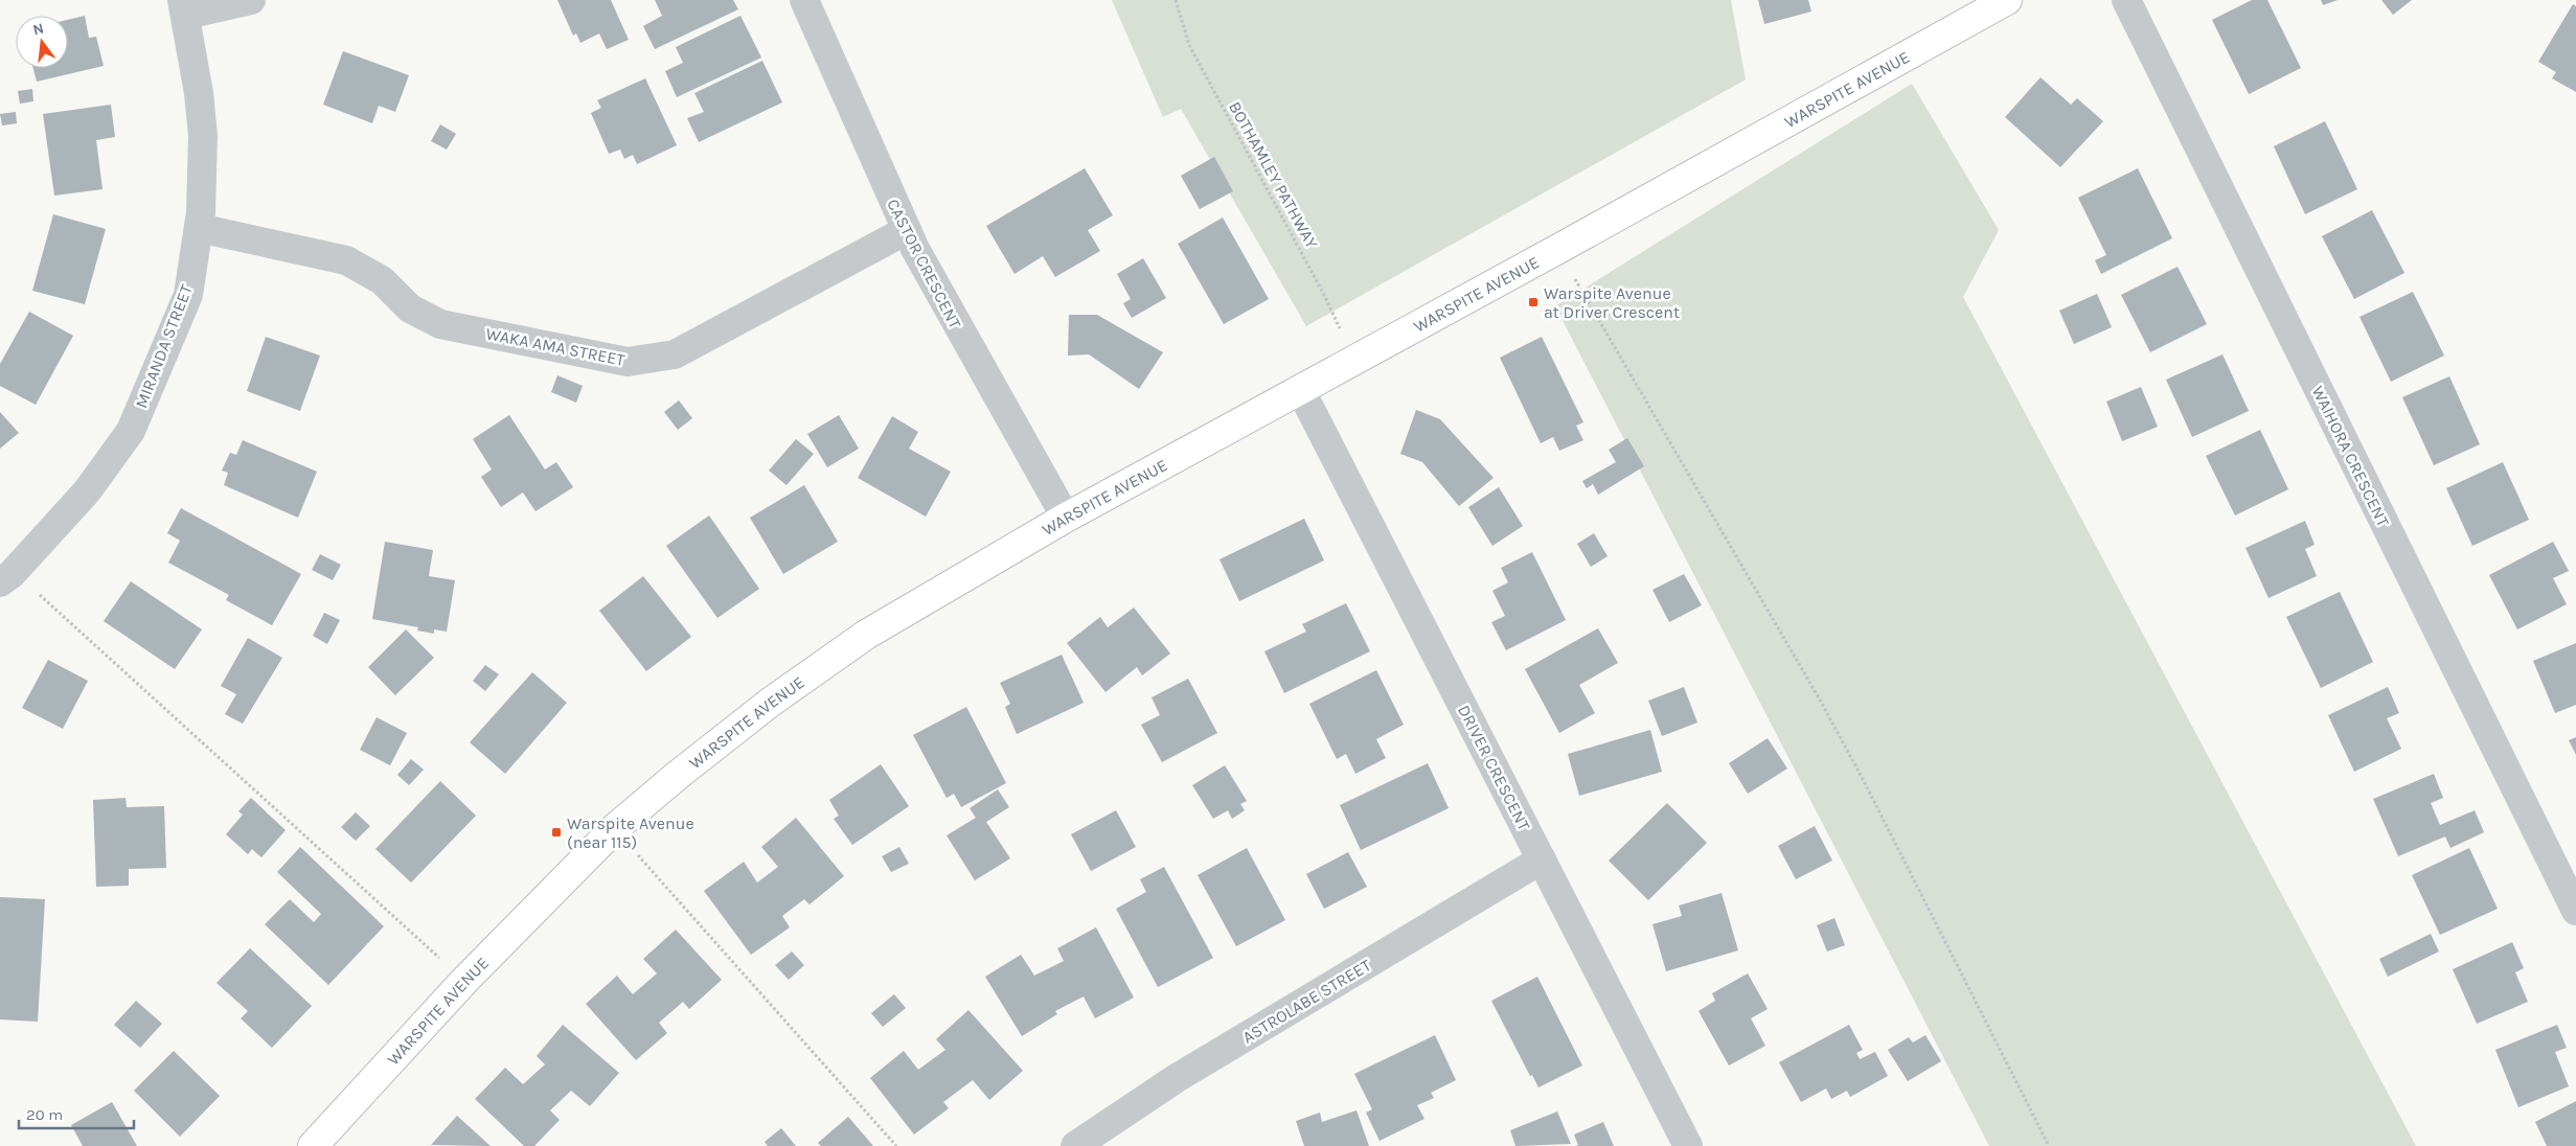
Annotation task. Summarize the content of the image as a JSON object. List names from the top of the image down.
{
  "streets": {
    "main road": ["WARSPITE AVENUE"],
    "street": [
      "CASTOR CRESCENT",
      "MIRANDA STREET",
      "WAKA AMA STREET",
      "WAIHORA CRESCENT",
      "DRIVER CRESCENT",
      "ASTROLABE STREET"
    ],
    "path": ["BOTHAMLEY PATHWAY"]
  },
  "crossings": [
    ["WARSPITE AVENUE", "BOTHAMLEY PATHWAY"],
    ["WARSPITE AVENUE", "CASTOR CRESCENT"],
    ["WARSPITE AVENUE", "DRIVER CRESCENT"],
    ["CASTOR CRESCENT", "WAKA AMA STREET"],
    ["MIRANDA STREET", "WAKA AMA STREET"],
    ["DRIVER CRESCENT", "ASTROLABE STREET"]
  ],
  "places": {
    "transit": ["Warspite Avenue at Driver Crescent", "Warspite Avenue (near 115)"]
  },
  "scale_bar": "20 m",
  "north": "top"
}
